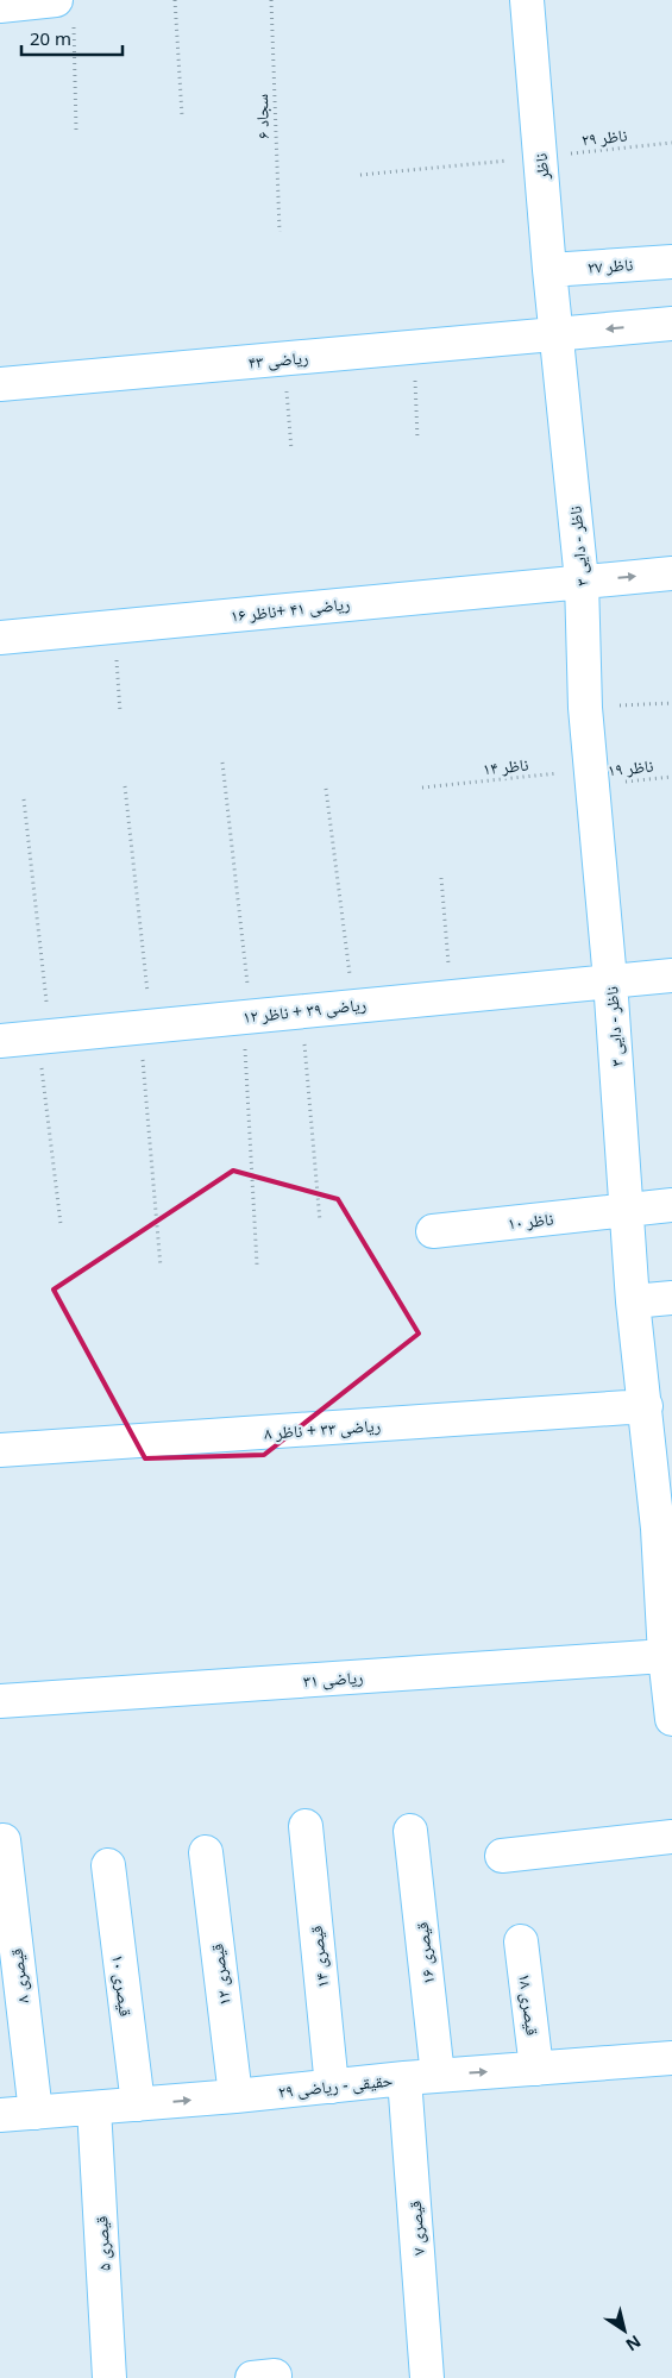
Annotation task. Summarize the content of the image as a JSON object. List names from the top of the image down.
{
  "streets": {
    "street": [
      "ناظر",
      "ناظر ۲۷",
      "ریاضی ۴۳",
      "ناظر - دایی ۳",
      "ریاضی ۴۱ +ناظر ۱۶",
      "ریاضی ۳۹ + ناظر ۱۲",
      "ناظر ۱۰",
      "ریاضی ۳۳ + ناظر ۸",
      "ریاضی ۳۱",
      "قیصری ۱۶",
      "قیصری ۱۴",
      "قیصری ۱۲",
      "قیصری ۸",
      "قیصری ۱۰",
      "قیصری ۱۸",
      "حقیقی - ریاضی ۲۹",
      "قیصری ۷",
      "قیصری ۵"
    ],
    "path": [
      "سجاد ۶",
      "ناظر ۲۹",
      "ناظر ۱۴",
      "ناظر ۱۹"
    ]
  },
  "crossings": [
    ["ناظر ۲۹", "ناظر"],
    ["ناظر", "ناظر ۲۷"],
    ["ناظر", "ریاضی ۴۳"],
    ["ناظر", "ناظر - دایی ۳"],
    ["ریاضی ۴۳", "ناظر - دایی ۳"],
    ["ناظر - دایی ۳", "ریاضی ۴۱ +ناظر ۱۶"],
    ["ناظر - دایی ۳", "ناظر ۱۴"],
    ["ناظر - دایی ۳", "ناظر ۱۹"],
    ["ناظر - دایی ۳", "ریاضی ۳۹ + ناظر ۱۲"],
    ["ناظر - دایی ۳", "ناظر ۱۰"],
    ["ناظر - دایی ۳", "ریاضی ۳۳ + ناظر ۸"],
    ["ناظر - دایی ۳", "ریاضی ۳۱"],
    ["ناظر ۱۴", "ناظر ۱۹"],
    ["قیصری ۱۶", "حقیقی - ریاضی ۲۹"],
    ["قیصری ۱۴", "حقیقی - ریاضی ۲۹"],
    ["قیصری ۱۲", "حقیقی - ریاضی ۲۹"],
    ["قیصری ۸", "حقیقی - ریاضی ۲۹"],
    ["قیصری ۱۰", "حقیقی - ریاضی ۲۹"],
    ["قیصری ۱۸", "حقیقی - ریاضی ۲۹"],
    ["حقیقی - ریاضی ۲۹", "قیصری ۷"],
    ["حقیقی - ریاضی ۲۹", "قیصری ۵"]
  ],
  "scale_bar": "20 m",
  "north": "bottom right"
}
